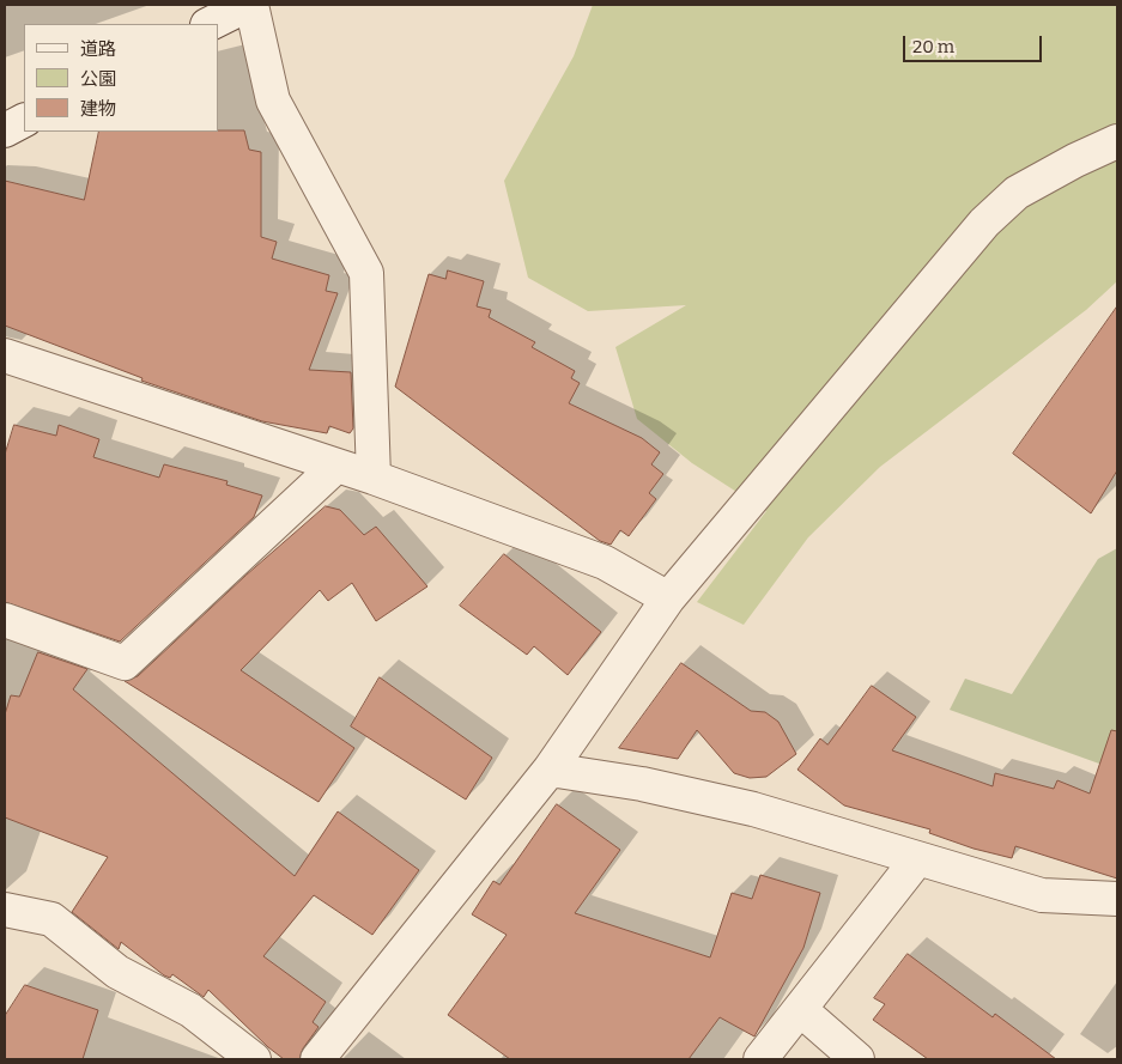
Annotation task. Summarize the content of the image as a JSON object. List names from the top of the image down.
{
  "legend": ["道路", "公園", "建物"],
  "scale_bar": "20 m"
}
